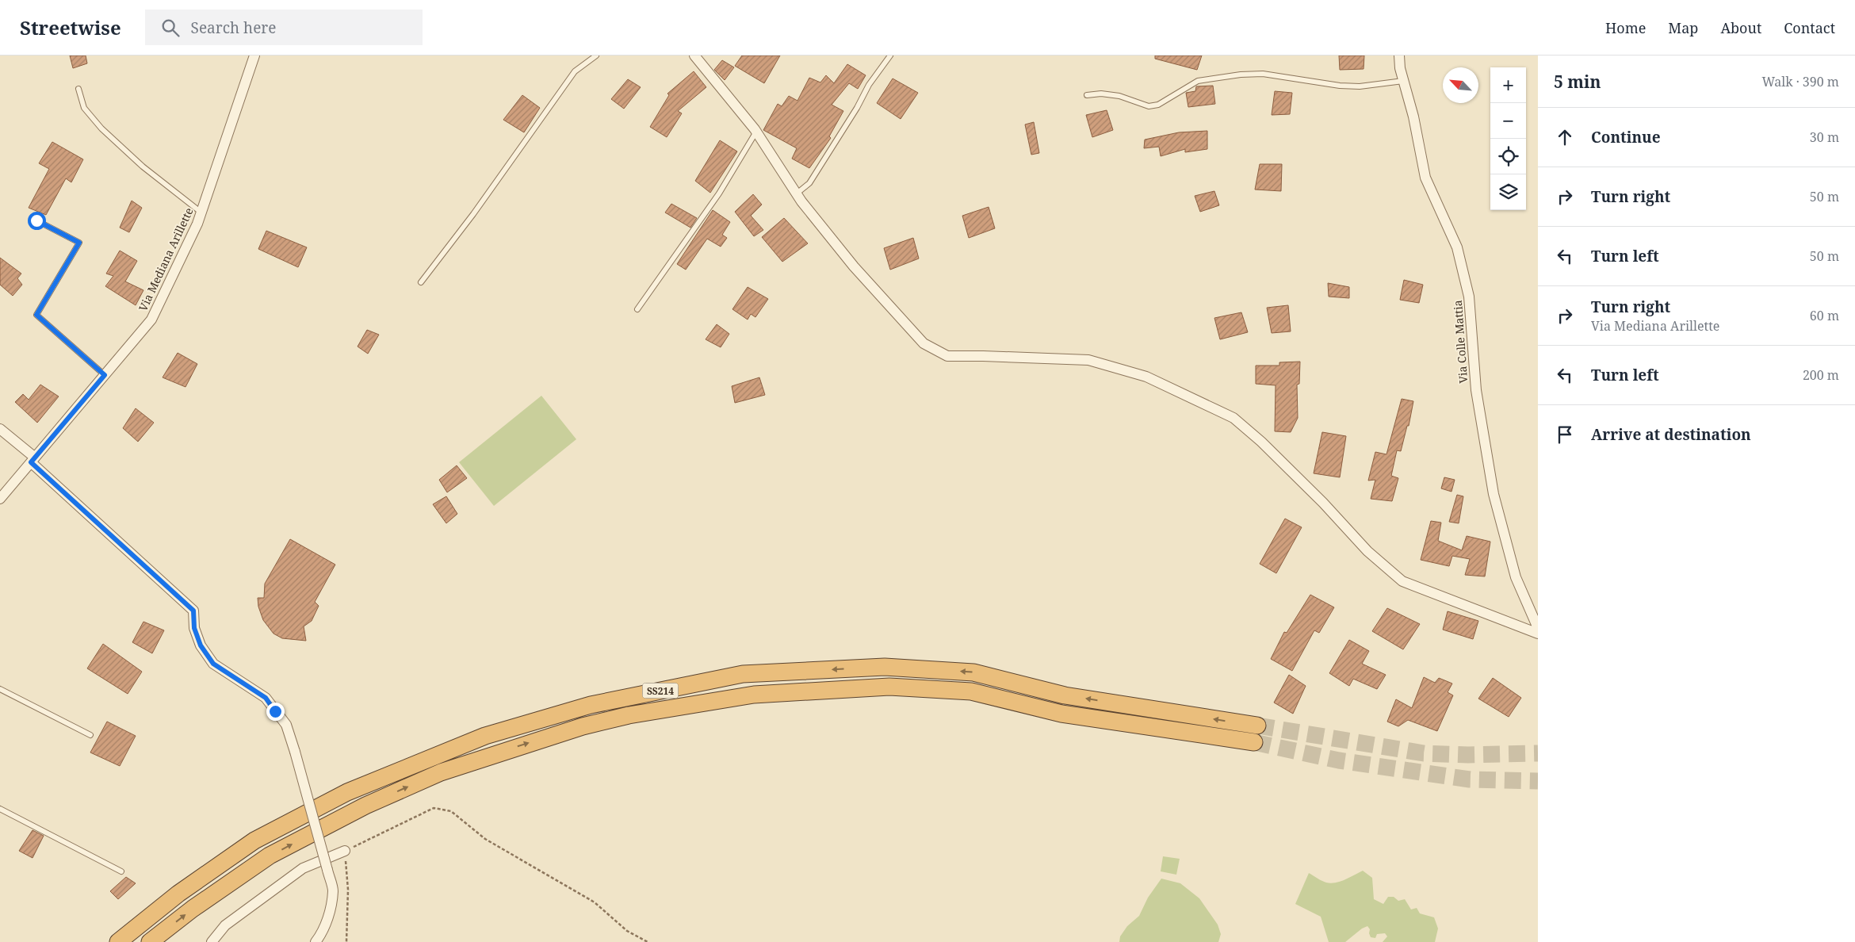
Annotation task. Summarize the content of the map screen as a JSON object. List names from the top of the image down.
{
  "streets": {
    "highway": ["SS214"],
    "street": ["Via Mediana Arillette", "Via Colle Mattia"]
  },
  "north": "top left",
  "page": {
    "header": "Streetwise",
    "search": "Search here",
    "nav": [
      "Home",
      "Map",
      "About",
      "Contact"
    ],
    "heading": ["5 min", "Walk · 390 m"],
    "map_buttons": ["+", "−"],
    "list": [
      ["Continue", "30 m"],
      ["Turn right", "50 m"],
      ["Turn left", "50 m"],
      ["Turn right", "Via Mediana Arillette", "60 m"],
      ["Turn left", "200 m"],
      "Arrive at destination"
    ]
  }
}
